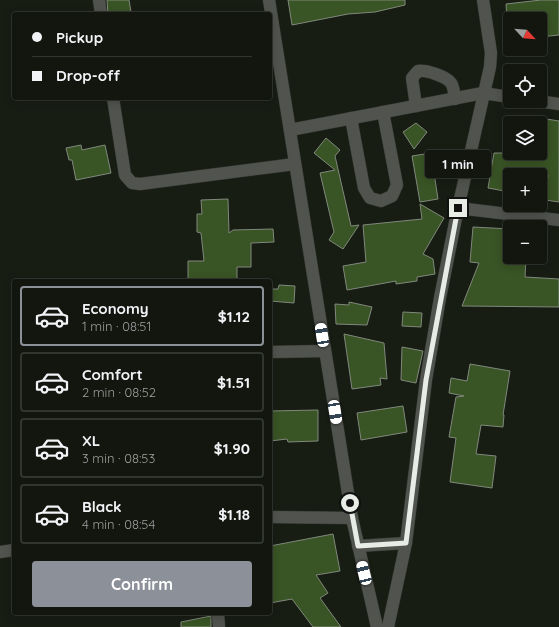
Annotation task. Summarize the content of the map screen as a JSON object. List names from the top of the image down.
{
  "north": "bottom right",
  "page": {
    "map_buttons": ["+", "−"],
    "banner": ["Pickup", "Drop-off"],
    "bubble": "1 min",
    "list": [
      {
        "name": "Economy",
        "note": "1 min · 08:51",
        "value": "$1.12"
      },
      {
        "name": "Comfort",
        "note": "2 min · 08:52",
        "value": "$1.51"
      },
      {
        "name": "XL",
        "note": "3 min · 08:53",
        "value": "$1.90"
      },
      {
        "name": "Black",
        "note": "4 min · 08:54",
        "value": "$1.18"
      }
    ],
    "buttons": "Confirm"
  }
}
